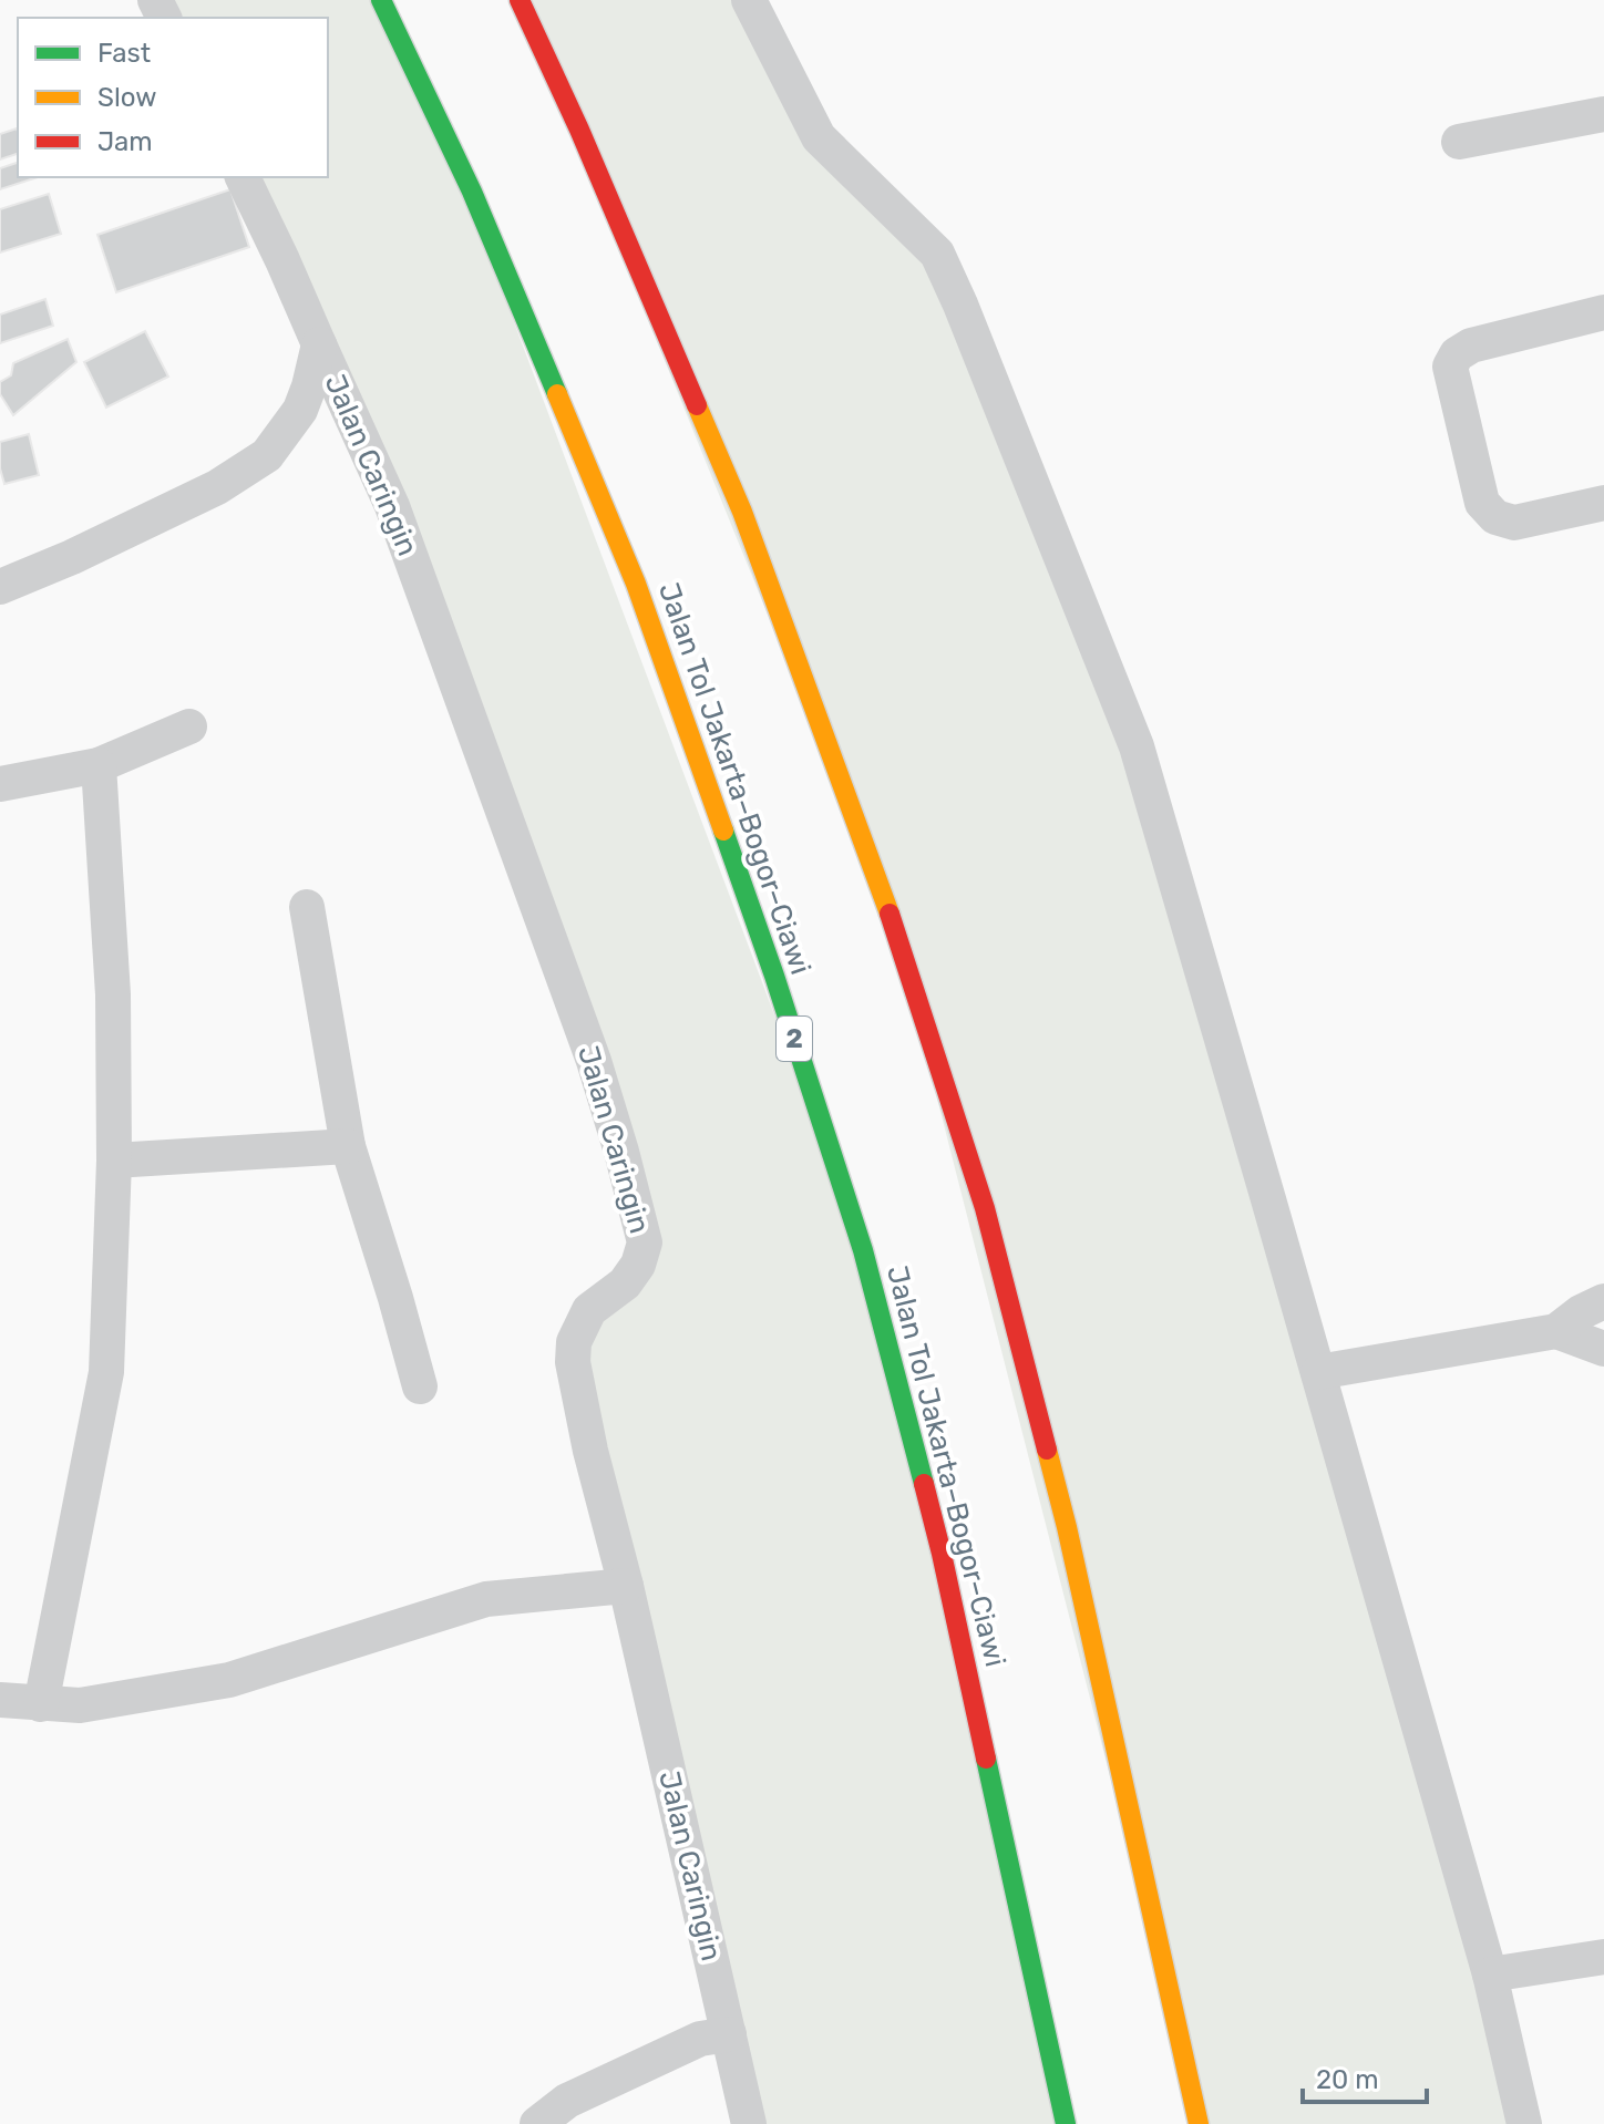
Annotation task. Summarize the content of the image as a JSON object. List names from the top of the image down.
{
  "streets": {
    "highway": ["Jalan Tol Jakarta–Bogor–Ciawi", "2"],
    "street": ["Jalan Caringin"]
  },
  "legend": ["Fast", "Slow", "Jam"],
  "scale_bar": "20 m"
}
